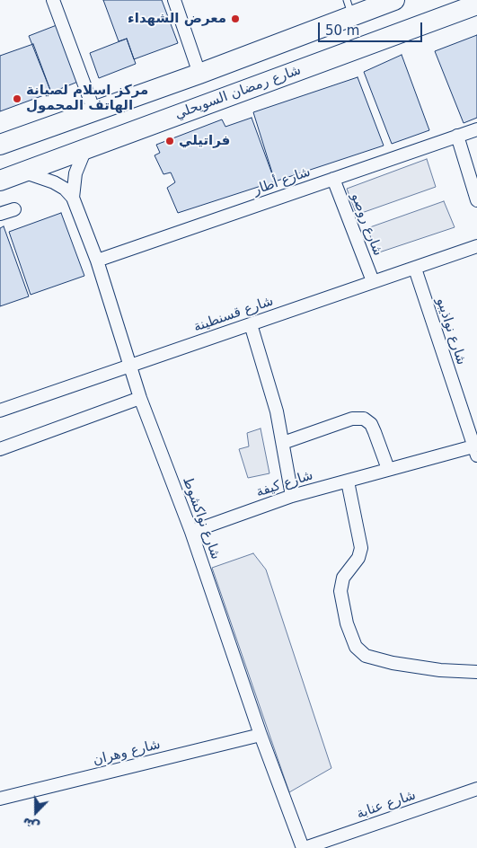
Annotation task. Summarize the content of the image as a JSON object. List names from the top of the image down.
{
  "streets": {
    "main road": ["شارع رمضان السويحلي"],
    "street": [
      "شارع أطار",
      "شارع روصو",
      "شارع قسنطينة",
      "شارع نواذيبو",
      "شارع كيفة",
      "شارع نواكشوط",
      "شارع وهران",
      "شارع عنابة"
    ]
  },
  "crossings": [
    ["شارع أطار", "شارع روصو"],
    ["شارع أطار", "شارع نواكشوط"],
    ["شارع روصو", "شارع قسنطينة"],
    ["شارع قسنطينة", "شارع نواذيبو"],
    ["شارع قسنطينة", "شارع نواكشوط"],
    ["شارع نواذيبو", "شارع كيفة"],
    ["شارع كيفة", "شارع نواكشوط"],
    ["شارع نواكشوط", "شارع وهران"],
    ["شارع نواكشوط", "شارع عنابة"]
  ],
  "places": ["معرض الشهداء", "مركز اسلام لصيانة الهاتف المحمول", "فراتيلي"],
  "scale_bar": "50 m",
  "north": "bottom"
}
